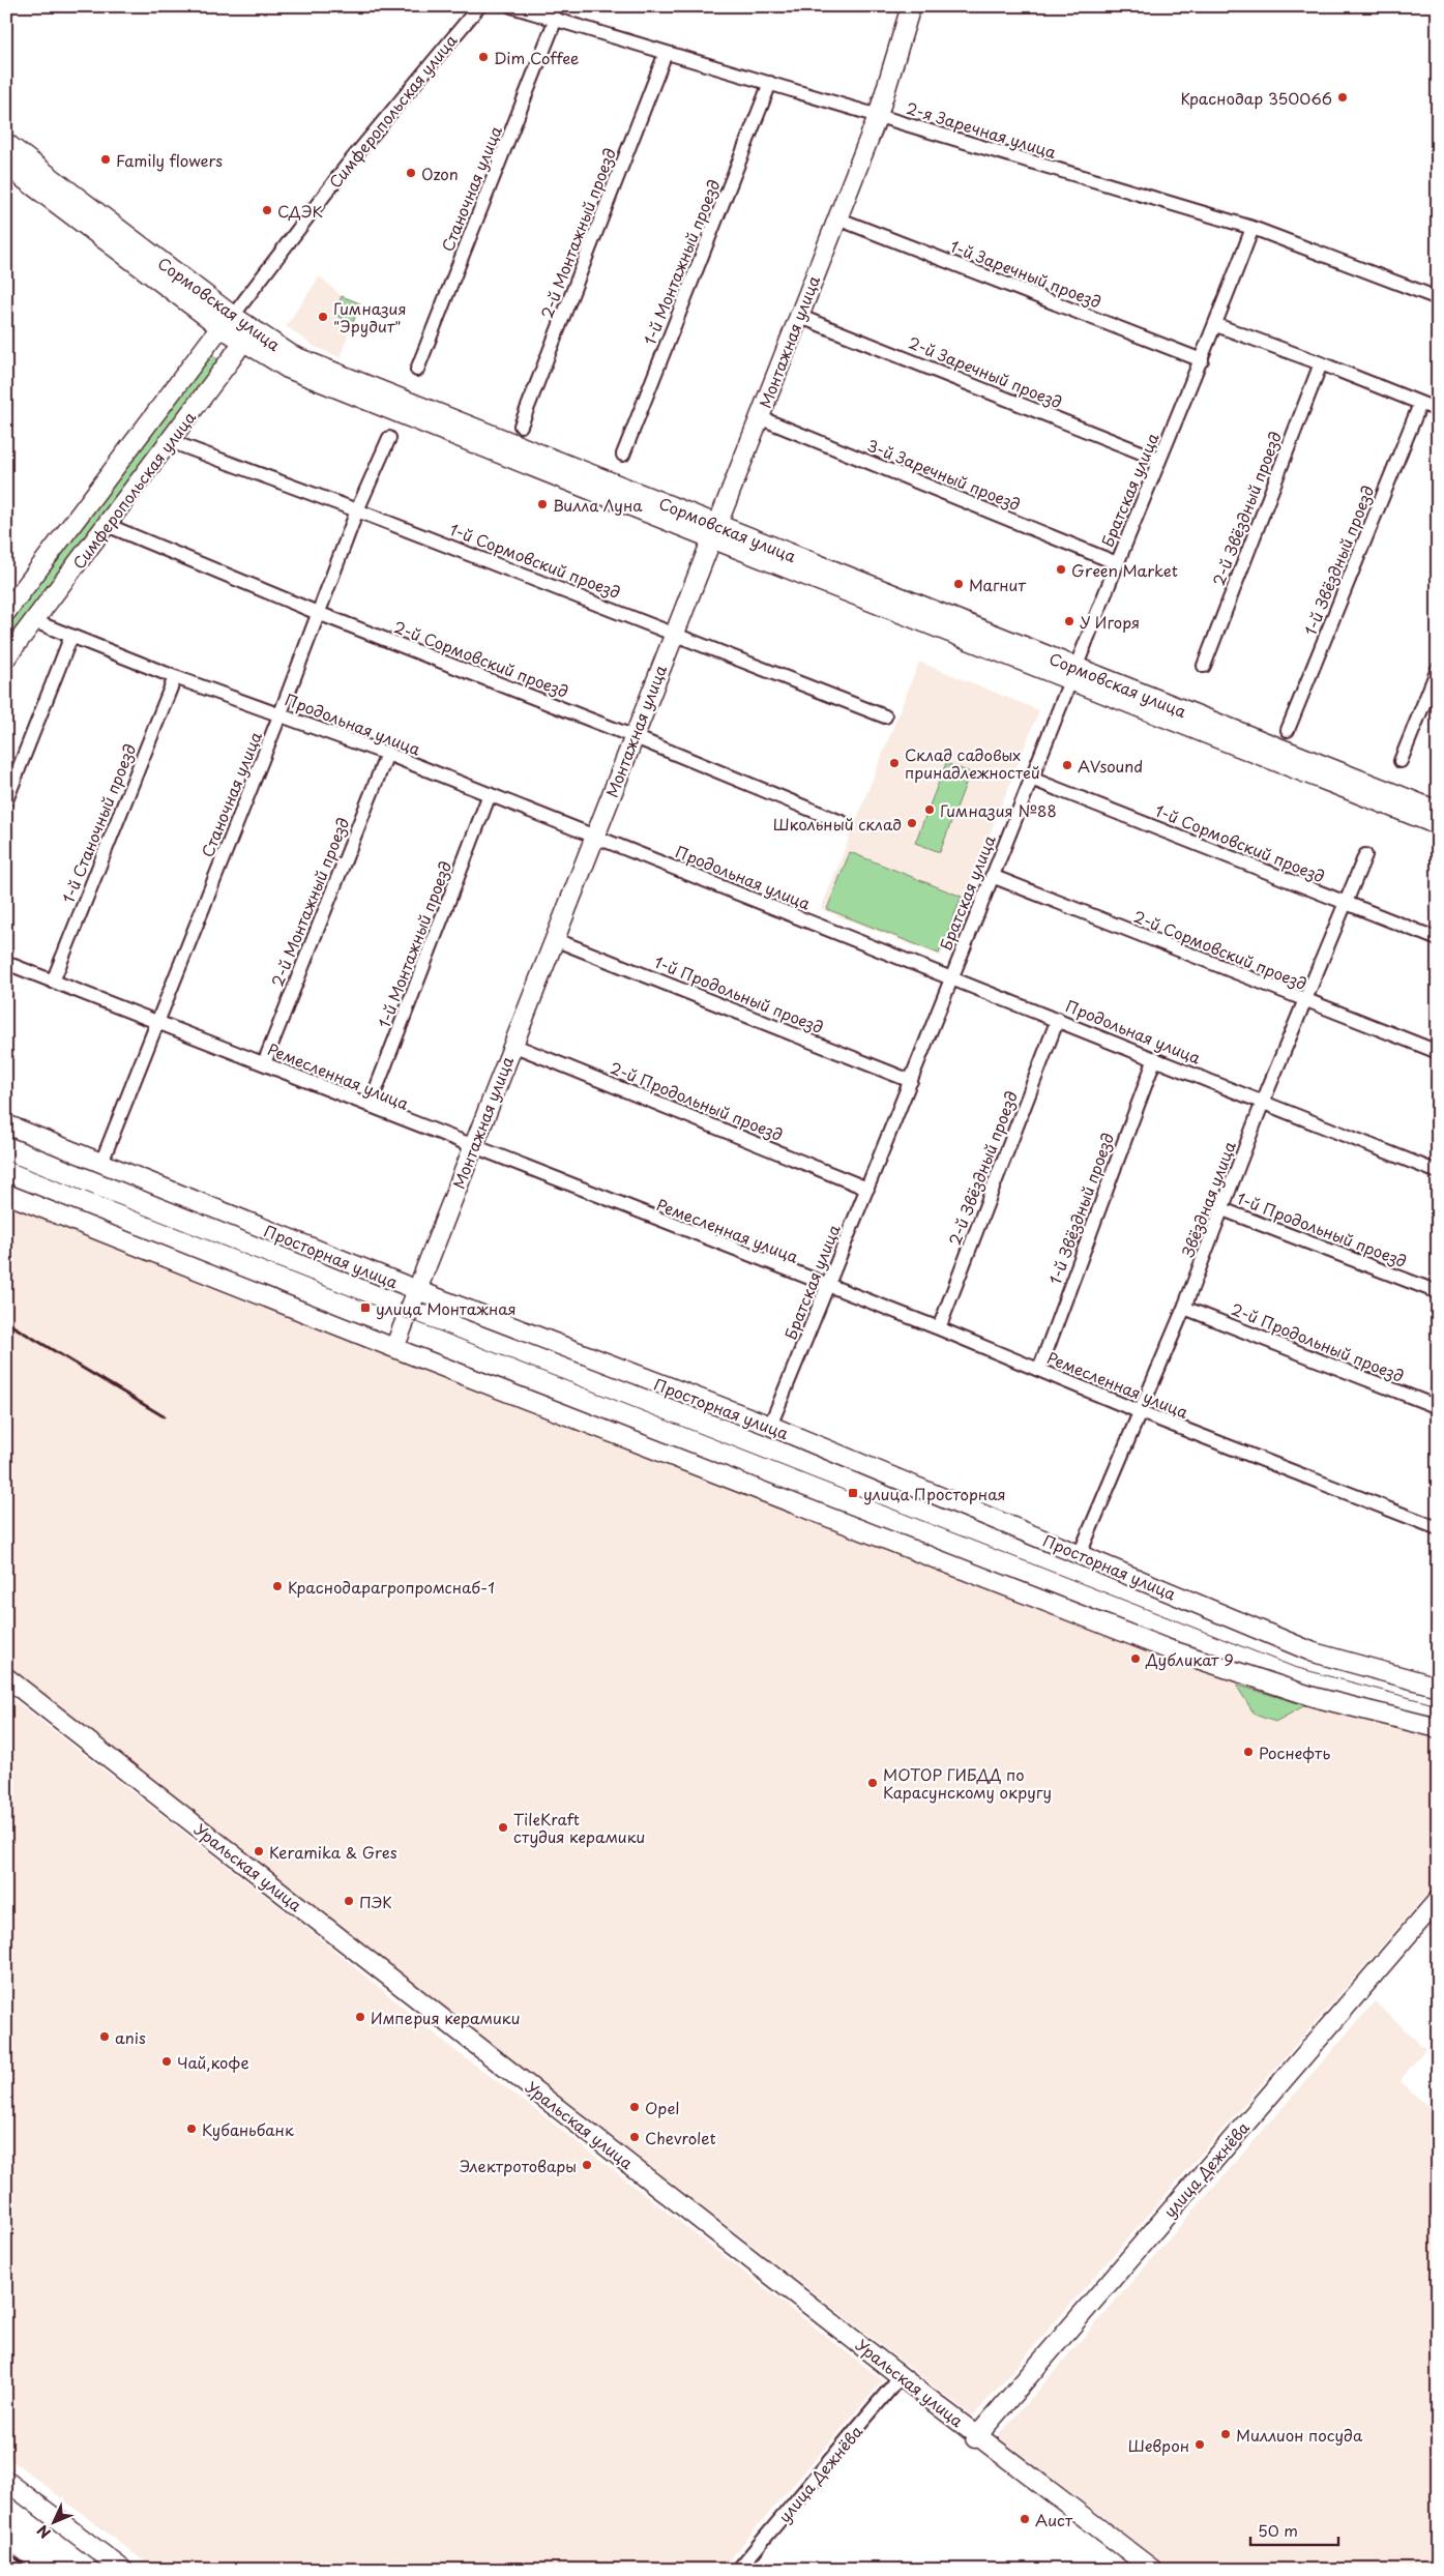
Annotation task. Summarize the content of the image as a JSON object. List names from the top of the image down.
{
  "streets": {
    "street": [
      "Симферопольская улица",
      "2-я Заречная улица",
      "Станочная улица",
      "2-й Монтажный проезд",
      "1-й Монтажный проезд",
      "1-й Заречный проезд",
      "Сормовская улица",
      "Монтажная улица",
      "2-й Заречный проезд",
      "3-й Заречный проезд",
      "Братская улица",
      "2-й Звёздный проезд",
      "1-й Сормовский проезд",
      "1-й Звёздный проезд",
      "2-й Сормовский проезд",
      "Продольная улица",
      "1-й Станочный проезд",
      "1-й Продольный проезд",
      "Ремесленная улица",
      "2-й Продольный проезд",
      "Звёздная улица",
      "Просторная улица",
      "Уральская улица",
      "улица Дежнёва"
    ]
  },
  "crossings": [
    ["Симферопольская улица", "Сормовская улица"],
    ["Симферопольская улица", "1-й Сормовский проезд"],
    ["Симферопольская улица", "2-й Сормовский проезд"],
    ["Симферопольская улица", "Продольная улица"],
    ["2-я Заречная улица", "Станочная улица"],
    ["2-я Заречная улица", "2-й Монтажный проезд"],
    ["2-я Заречная улица", "1-й Монтажный проезд"],
    ["2-я Заречная улица", "Монтажная улица"],
    ["2-я Заречная улица", "Братская улица"],
    ["Станочная улица", "1-й Сормовский проезд"],
    ["Станочная улица", "2-й Сормовский проезд"],
    ["Станочная улица", "Продольная улица"],
    ["Станочная улица", "Ремесленная улица"],
    ["Станочная улица", "Просторная улица"],
    ["2-й Монтажный проезд", "Продольная улица"],
    ["2-й Монтажный проезд", "Ремесленная улица"],
    ["1-й Монтажный проезд", "Продольная улица"],
    ["1-й Монтажный проезд", "Ремесленная улица"],
    ["1-й Заречный проезд", "Монтажная улица"],
    ["1-й Заречный проезд", "Братская улица"],
    ["Сормовская улица", "Монтажная улица"],
    ["Сормовская улица", "Братская улица"],
    ["Монтажная улица", "2-й Заречный проезд"],
    ["Монтажная улица", "3-й Заречный проезд"],
    ["Монтажная улица", "1-й Сормовский проезд"],
    ["Монтажная улица", "2-й Сормовский проезд"],
    ["Монтажная улица", "Продольная улица"],
    ["Монтажная улица", "1-й Продольный проезд"],
    ["Монтажная улица", "Ремесленная улица"],
    ["Монтажная улица", "2-й Продольный проезд"],
    ["Монтажная улица", "Просторная улица"],
    ["2-й Заречный проезд", "Братская улица"],
    ["3-й Заречный проезд", "Братская улица"],
    ["Братская улица", "1-й Сормовский проезд"],
    ["Братская улица", "2-й Сормовский проезд"],
    ["Братская улица", "Продольная улица"],
    ["Братская улица", "1-й Продольный проезд"],
    ["Братская улица", "Ремесленная улица"],
    ["Братская улица", "2-й Продольный проезд"],
    ["Братская улица", "Просторная улица"],
    ["2-й Звёздный проезд", "Продольная улица"],
    ["2-й Звёздный проезд", "Ремесленная улица"],
    ["1-й Сормовский проезд", "Звёздная улица"],
    ["1-й Звёздный проезд", "Продольная улица"],
    ["1-й Звёздный проезд", "Ремесленная улица"],
    ["2-й Сормовский проезд", "Звёздная улица"],
    ["Продольная улица", "1-й Станочный проезд"],
    ["Продольная улица", "Звёздная улица"],
    ["1-й Станочный проезд", "Ремесленная улица"],
    ["1-й Продольный проезд", "Звёздная улица"],
    ["Ремесленная улица", "Звёздная улица"],
    ["2-й Продольный проезд", "Звёздная улица"],
    ["Звёздная улица", "Просторная улица"],
    ["Уральская улица", "улица Дежнёва"]
  ],
  "places": {
    "other": [
      "Dim Coffee",
      "Краснодар 350066",
      "Family flowers",
      "Ozon",
      "СДЭК",
      "Гимназия \"Эрудит\"",
      "Вилла Луна",
      "Green Market",
      "Магнит",
      "У Игоря",
      "Склад садовых принадлежностей",
      "AVsound",
      "Гимназия №88",
      "Школьный склад",
      "Краснодарагропромснаб-1",
      "Дубликат 9",
      "Роснефть",
      "МОТОР ГИБДД по Карасунскому округу",
      "TileKraft студия керамики",
      "Keramika & Gres",
      "ПЭК",
      "Империя керамики",
      "anis",
      "Чай,кофе",
      "Opel",
      "Кубаньбанк",
      "Chevrolet",
      "Электротовары",
      "Миллион посуда",
      "Шеврон",
      "Аист"
    ],
    "transit": ["улица Монтажная", "улица Просторная"]
  },
  "scale_bar": "50 m",
  "north": "bottom left"
}
